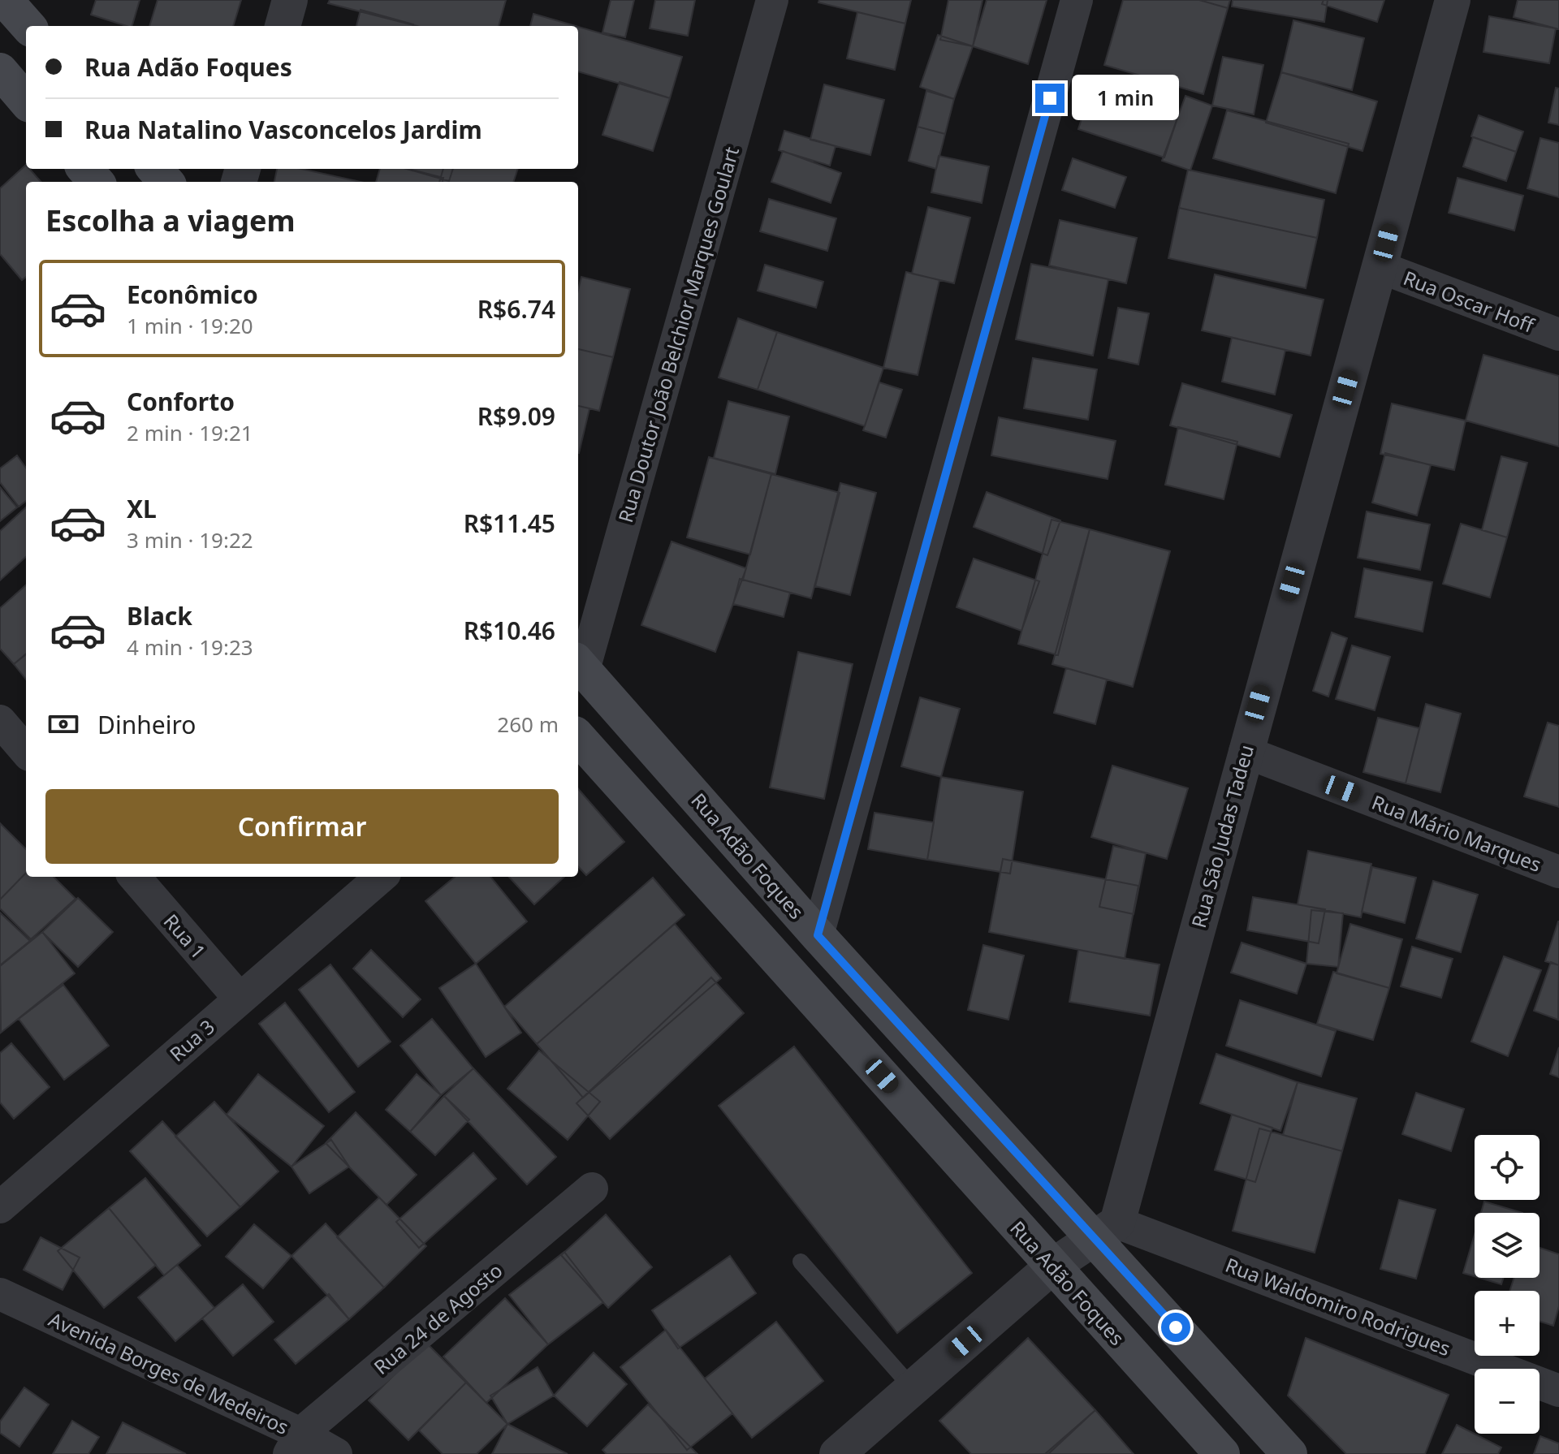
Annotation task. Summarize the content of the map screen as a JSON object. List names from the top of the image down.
{
  "streets": {
    "main road": ["Rua Adão Foques"],
    "street": [
      "Rua Oscar Hoff",
      "Rua Doutor João Belchior Marques Goulart",
      "Rua Mário Marques",
      "Rua São Judas Tadeu",
      "Rua 1",
      "Rua 3",
      "Rua Waldomiro Rodrigues",
      "Rua 24 de Agosto",
      "Avenida Borges de Medeiros"
    ]
  },
  "crossings": [
    ["Rua Oscar Hoff", "Rua São Judas Tadeu"],
    ["Rua Doutor João Belchior Marques Goulart", "Rua Adão Foques"],
    ["Rua Mário Marques", "Rua São Judas Tadeu"],
    ["Rua São Judas Tadeu", "Rua Adão Foques"],
    ["Rua São Judas Tadeu", "Rua Waldomiro Rodrigues"],
    ["Rua Adão Foques", "Rua Waldomiro Rodrigues"],
    ["Rua 1", "Rua 3"],
    ["Rua 24 de Agosto", "Avenida Borges de Medeiros"]
  ],
  "page": {
    "banner": ["Rua Adão Foques", "Rua Natalino Vasconcelos Jardim"],
    "bubble": "1 min",
    "heading": "Escolha a viagem",
    "list": [
      {
        "name": "Econômico",
        "note": "1 min · 19:20",
        "value": "R$6.74"
      },
      {
        "name": "Conforto",
        "note": "2 min · 19:21",
        "value": "R$9.09"
      },
      {
        "name": "XL",
        "note": "3 min · 19:22",
        "value": "R$11.45"
      },
      {
        "name": "Black",
        "note": "4 min · 19:23",
        "value": "R$10.46"
      }
    ],
    "pay": ["Dinheiro", "260 m"],
    "buttons": "Confirmar",
    "map_buttons": ["+", "−"]
  }
}
